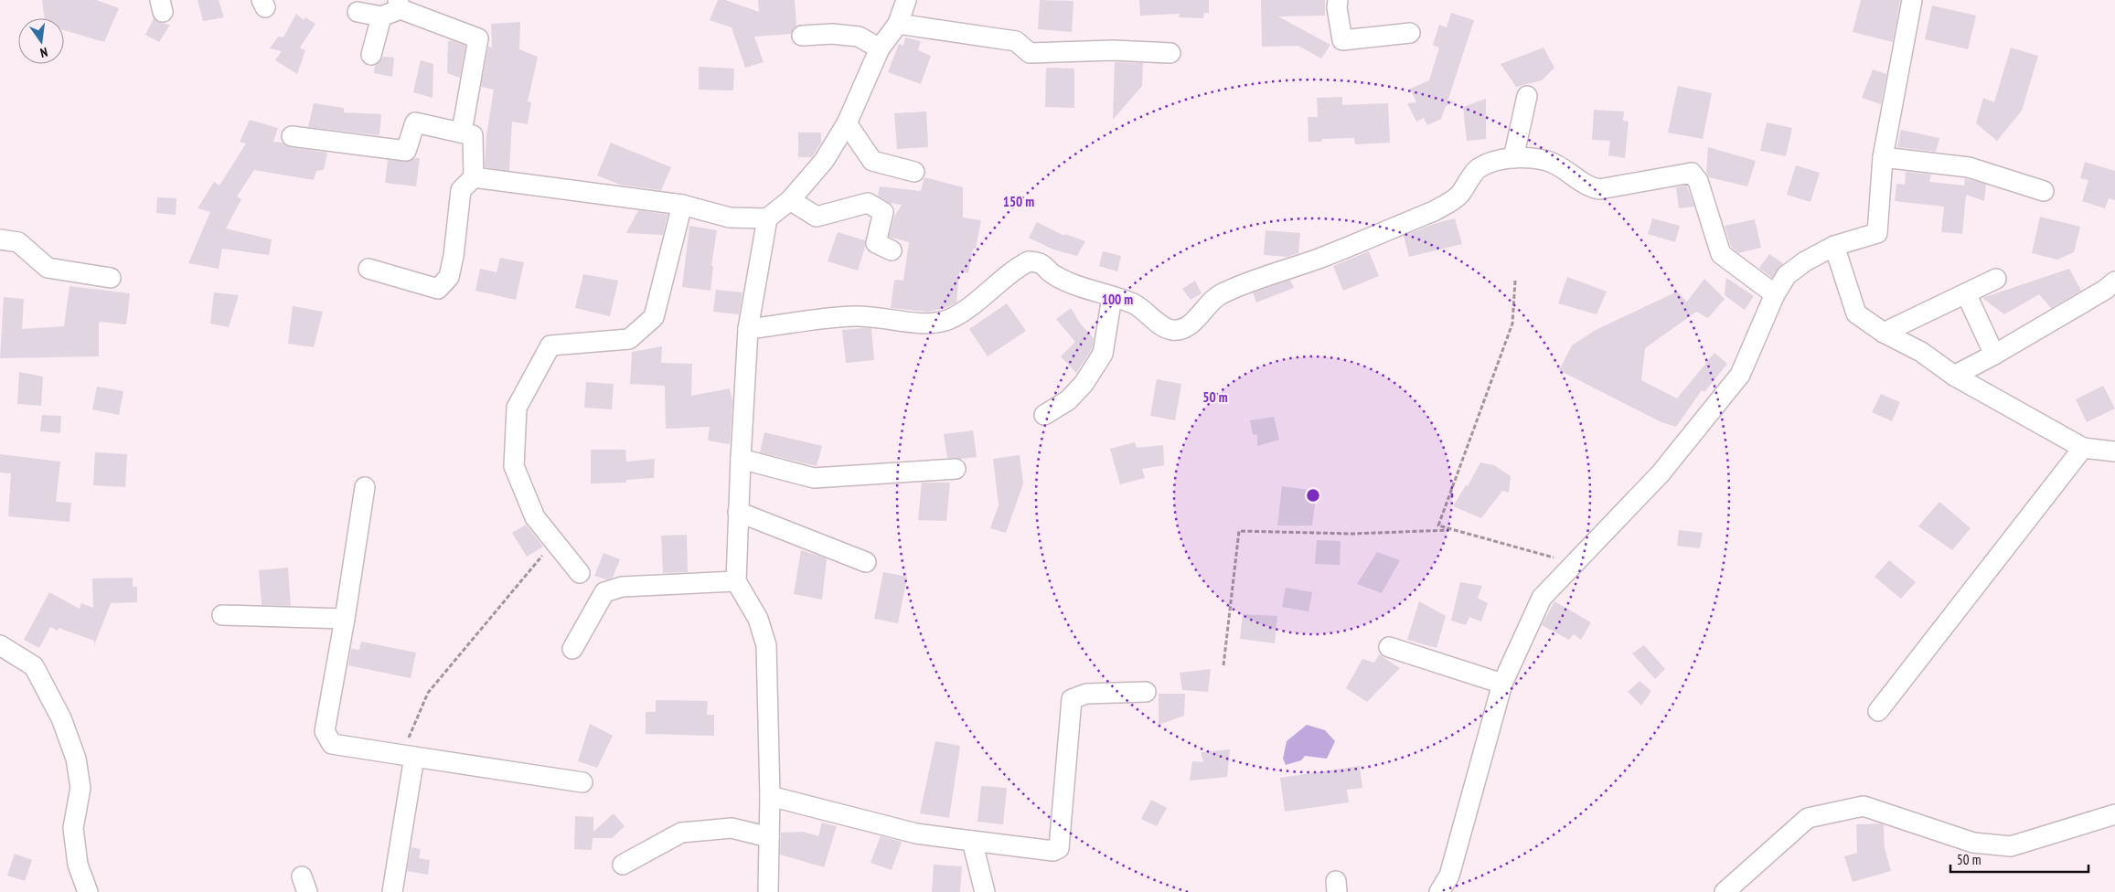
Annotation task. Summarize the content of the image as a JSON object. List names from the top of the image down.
{
  "scale_bar": "50 m",
  "north": "bottom",
  "rings": ["150 m", "100 m", "50 m"]
}
